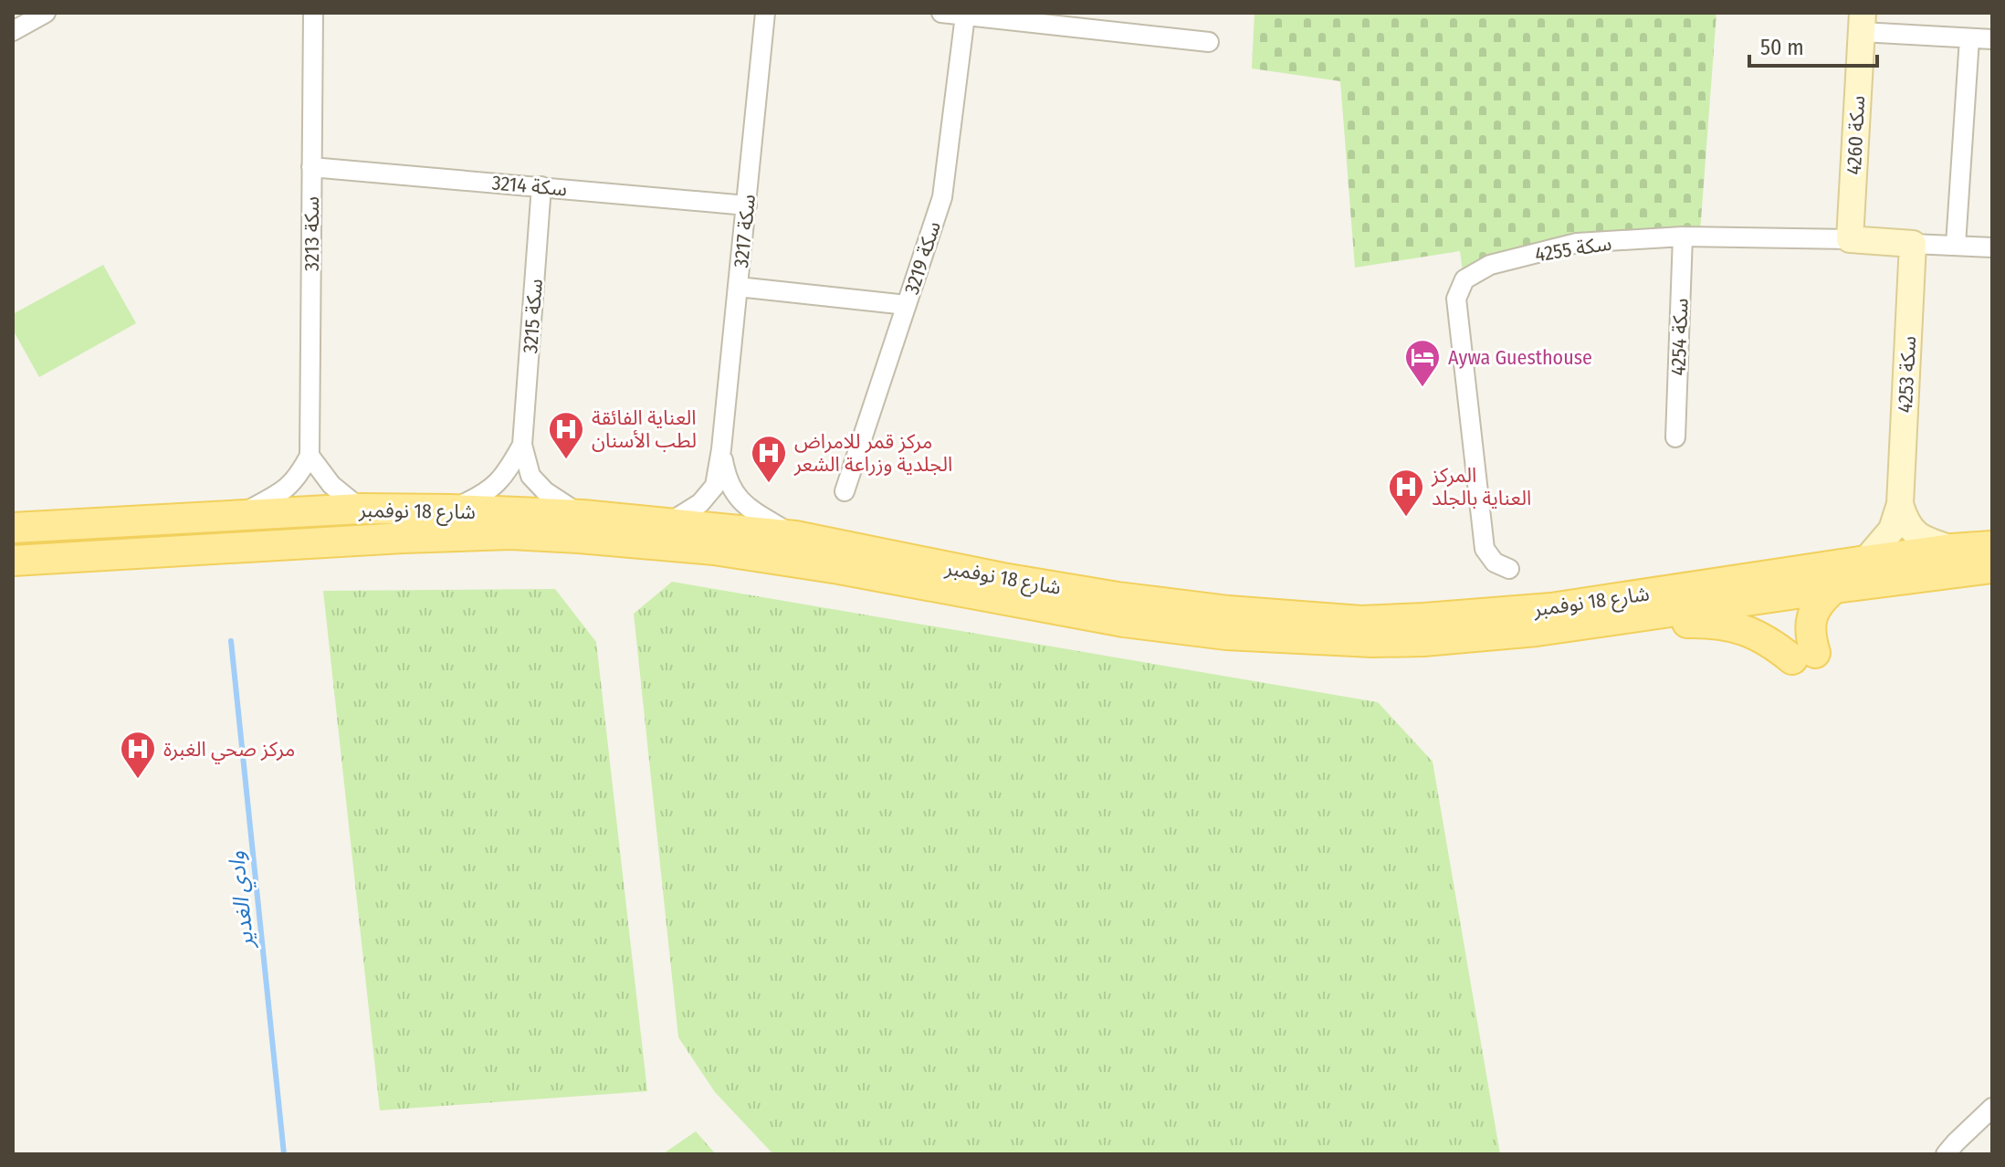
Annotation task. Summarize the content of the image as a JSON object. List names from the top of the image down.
{
  "streets": {
    "main road": ["شارع 18 نوفمبر"],
    "street": [
      "سكة 4260",
      "سكة 3214",
      "سكة 3217",
      "سكة 3213",
      "سكة 4255",
      "سكة 3219",
      "سكة 3215",
      "سكة 4254",
      "سكة 4253"
    ]
  },
  "crossings": [
    ["سكة 4260", "سكة 4255"],
    ["سكة 3214", "سكة 3217"],
    ["سكة 3214", "سكة 3213"],
    ["سكة 3214", "سكة 3215"],
    ["سكة 3217", "شارع 18 نوفمبر"],
    ["سكة 4255", "سكة 4254"],
    ["سكة 4255", "سكة 4253"],
    ["سكة 3215", "شارع 18 نوفمبر"],
    ["سكة 4253", "شارع 18 نوفمبر"]
  ],
  "water": ["وادي الغدير"],
  "places": {
    "hotel": ["Aywa Guesthouse"],
    "hospital": [
      "العناية الفائقة لطب الأسنان",
      "مركز قمر للامراض الجلدية وزراعة الشعر",
      "المركز العناية بالجلد",
      "مركز صحي الغبرة"
    ]
  },
  "scale_bar": "50 m"
}
